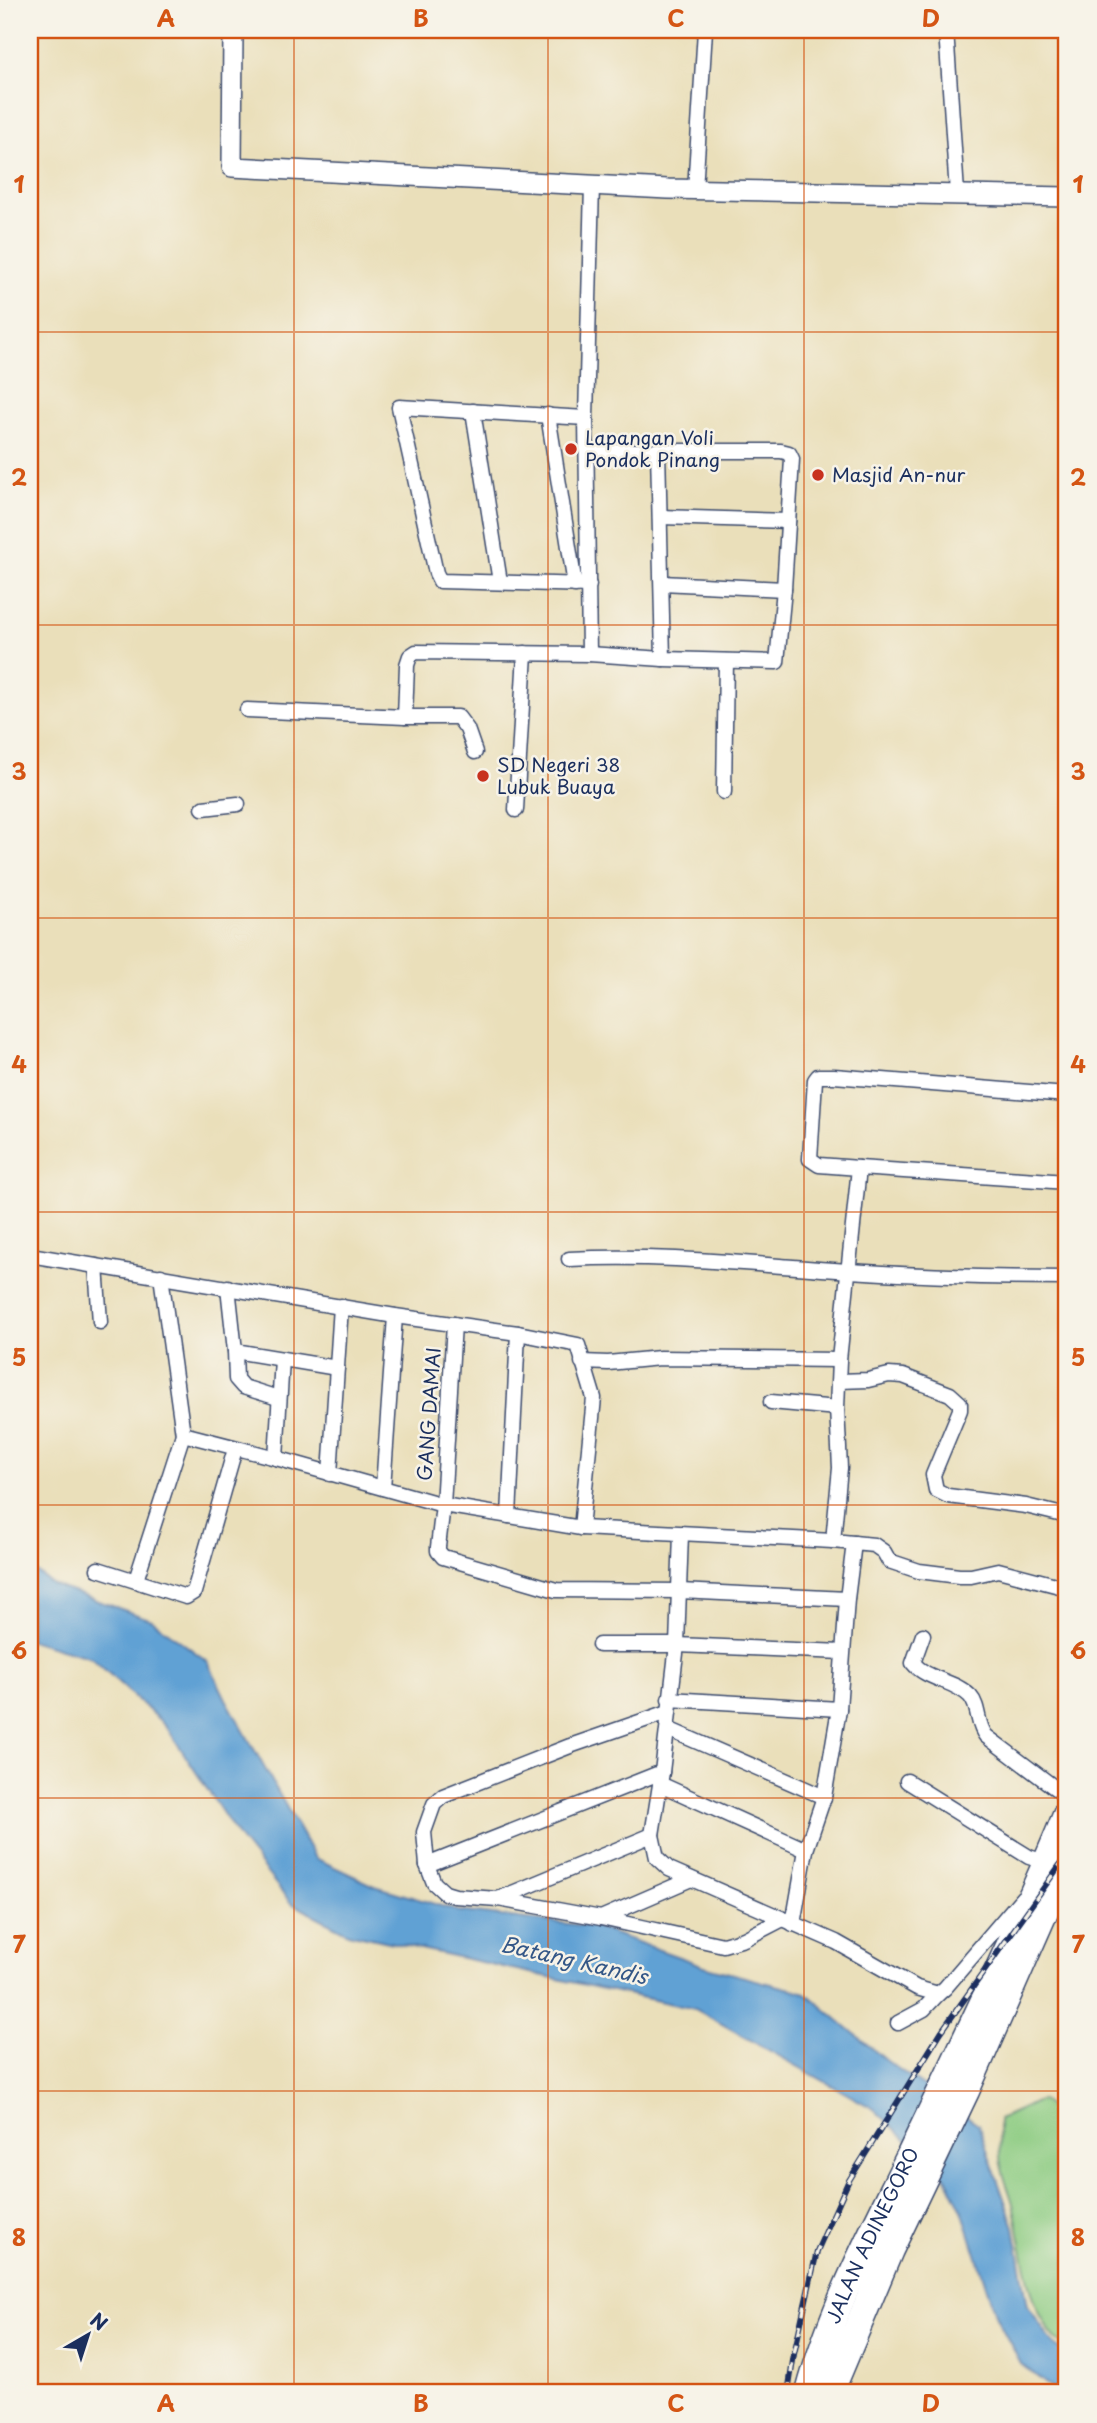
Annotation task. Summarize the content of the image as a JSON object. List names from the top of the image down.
{
  "streets": {
    "highway": ["JALAN ADINEGORO"],
    "street": ["GANG DAMAI"]
  },
  "water": ["Batang Kandis"],
  "places": ["Lapangan Voli Pondok Pinang", "Masjid An-nur", "SD Negeri 38 Lubuk Buaya"],
  "north": "top right",
  "grid": {
    "columns": [
      "A",
      "B",
      "C",
      "D"
    ],
    "rows": [
      "1",
      "2",
      "3",
      "4",
      "5",
      "6",
      "7",
      "8"
    ]
  }
}
